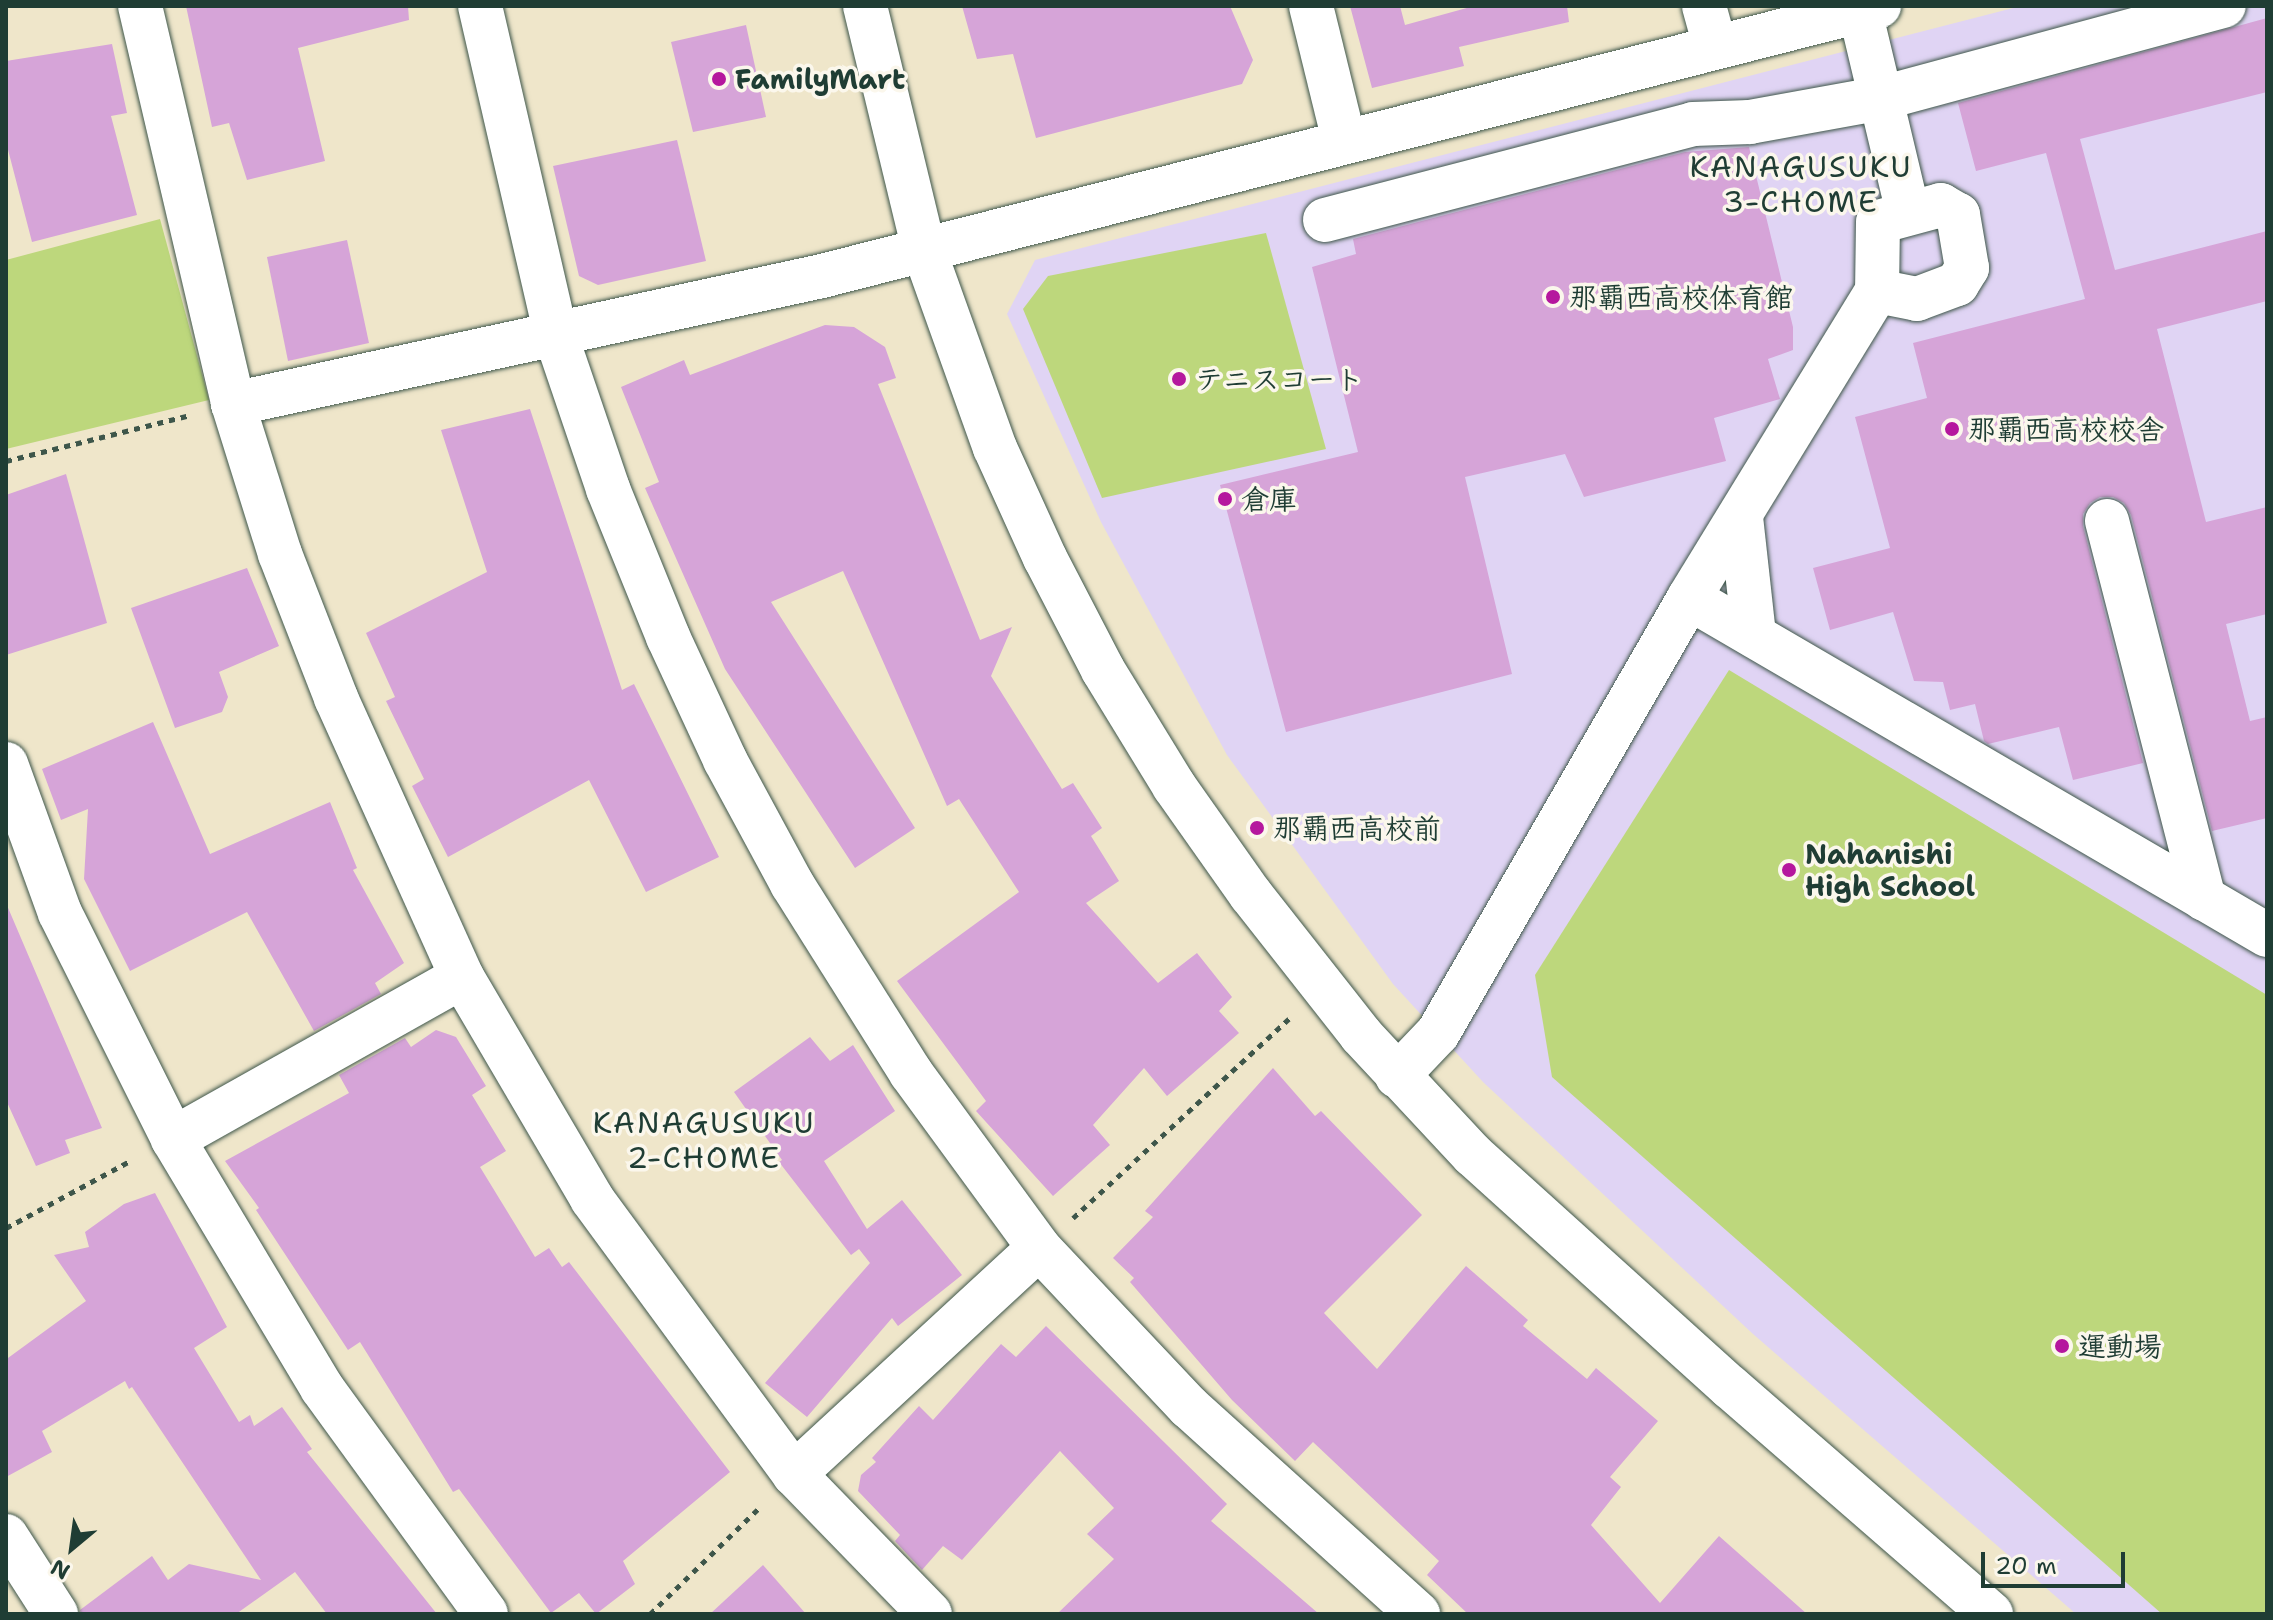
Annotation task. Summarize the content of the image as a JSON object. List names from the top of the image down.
{
  "districts": ["KANAGUSUKU 3-CHOME", "KANAGUSUKU 2-CHOME"],
  "places": [
    "FamilyMart",
    "那覇西高校体育館",
    "テニスコート",
    "那覇西高校校舎",
    "倉庫",
    "那覇西高校前",
    "Nahanishi High School",
    "運動場"
  ],
  "scale_bar": "20 m",
  "north": "bottom left"
}
